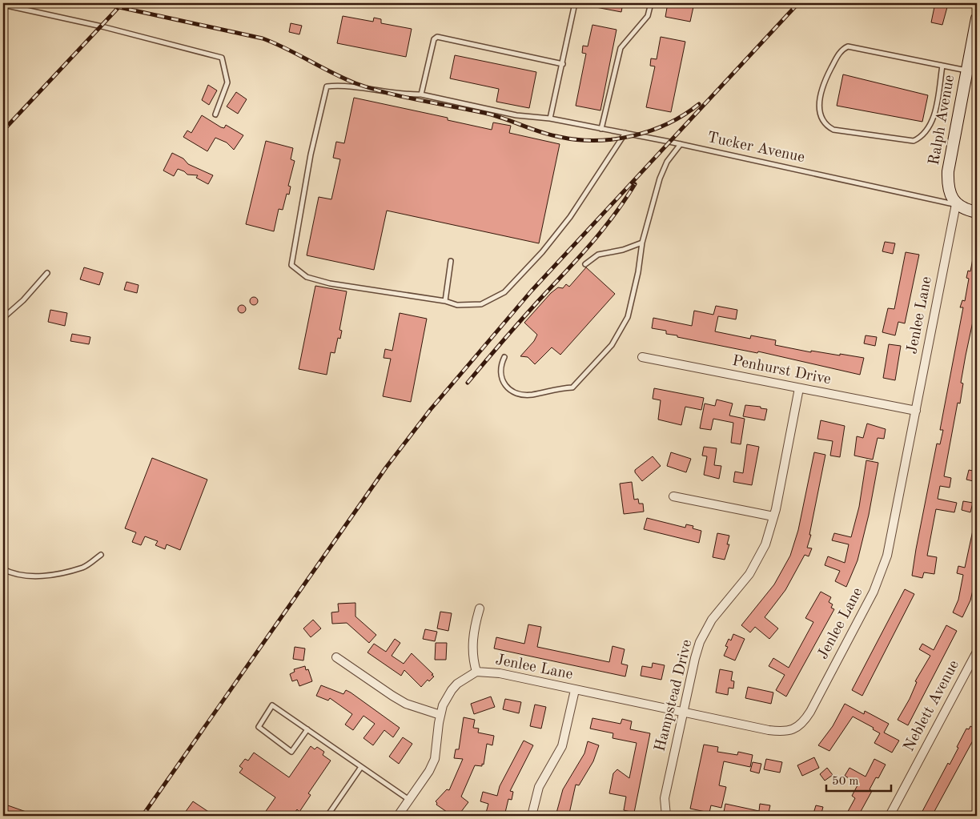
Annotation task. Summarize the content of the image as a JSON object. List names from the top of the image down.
{
  "streets": {
    "street": [
      "Ralph Avenue",
      "Jenlee Lane",
      "Penhurst Drive",
      "Hampstead Drive",
      "Neblett Avenue"
    ],
    "lane": ["Tucker Avenue"]
  },
  "crossings": [
    ["Ralph Avenue", "Tucker Avenue"],
    ["Ralph Avenue", "Jenlee Lane"],
    ["Tucker Avenue", "Jenlee Lane"],
    ["Jenlee Lane", "Penhurst Drive"],
    ["Jenlee Lane", "Hampstead Drive"],
    ["Penhurst Drive", "Hampstead Drive"]
  ],
  "scale_bar": "50 m"
}
